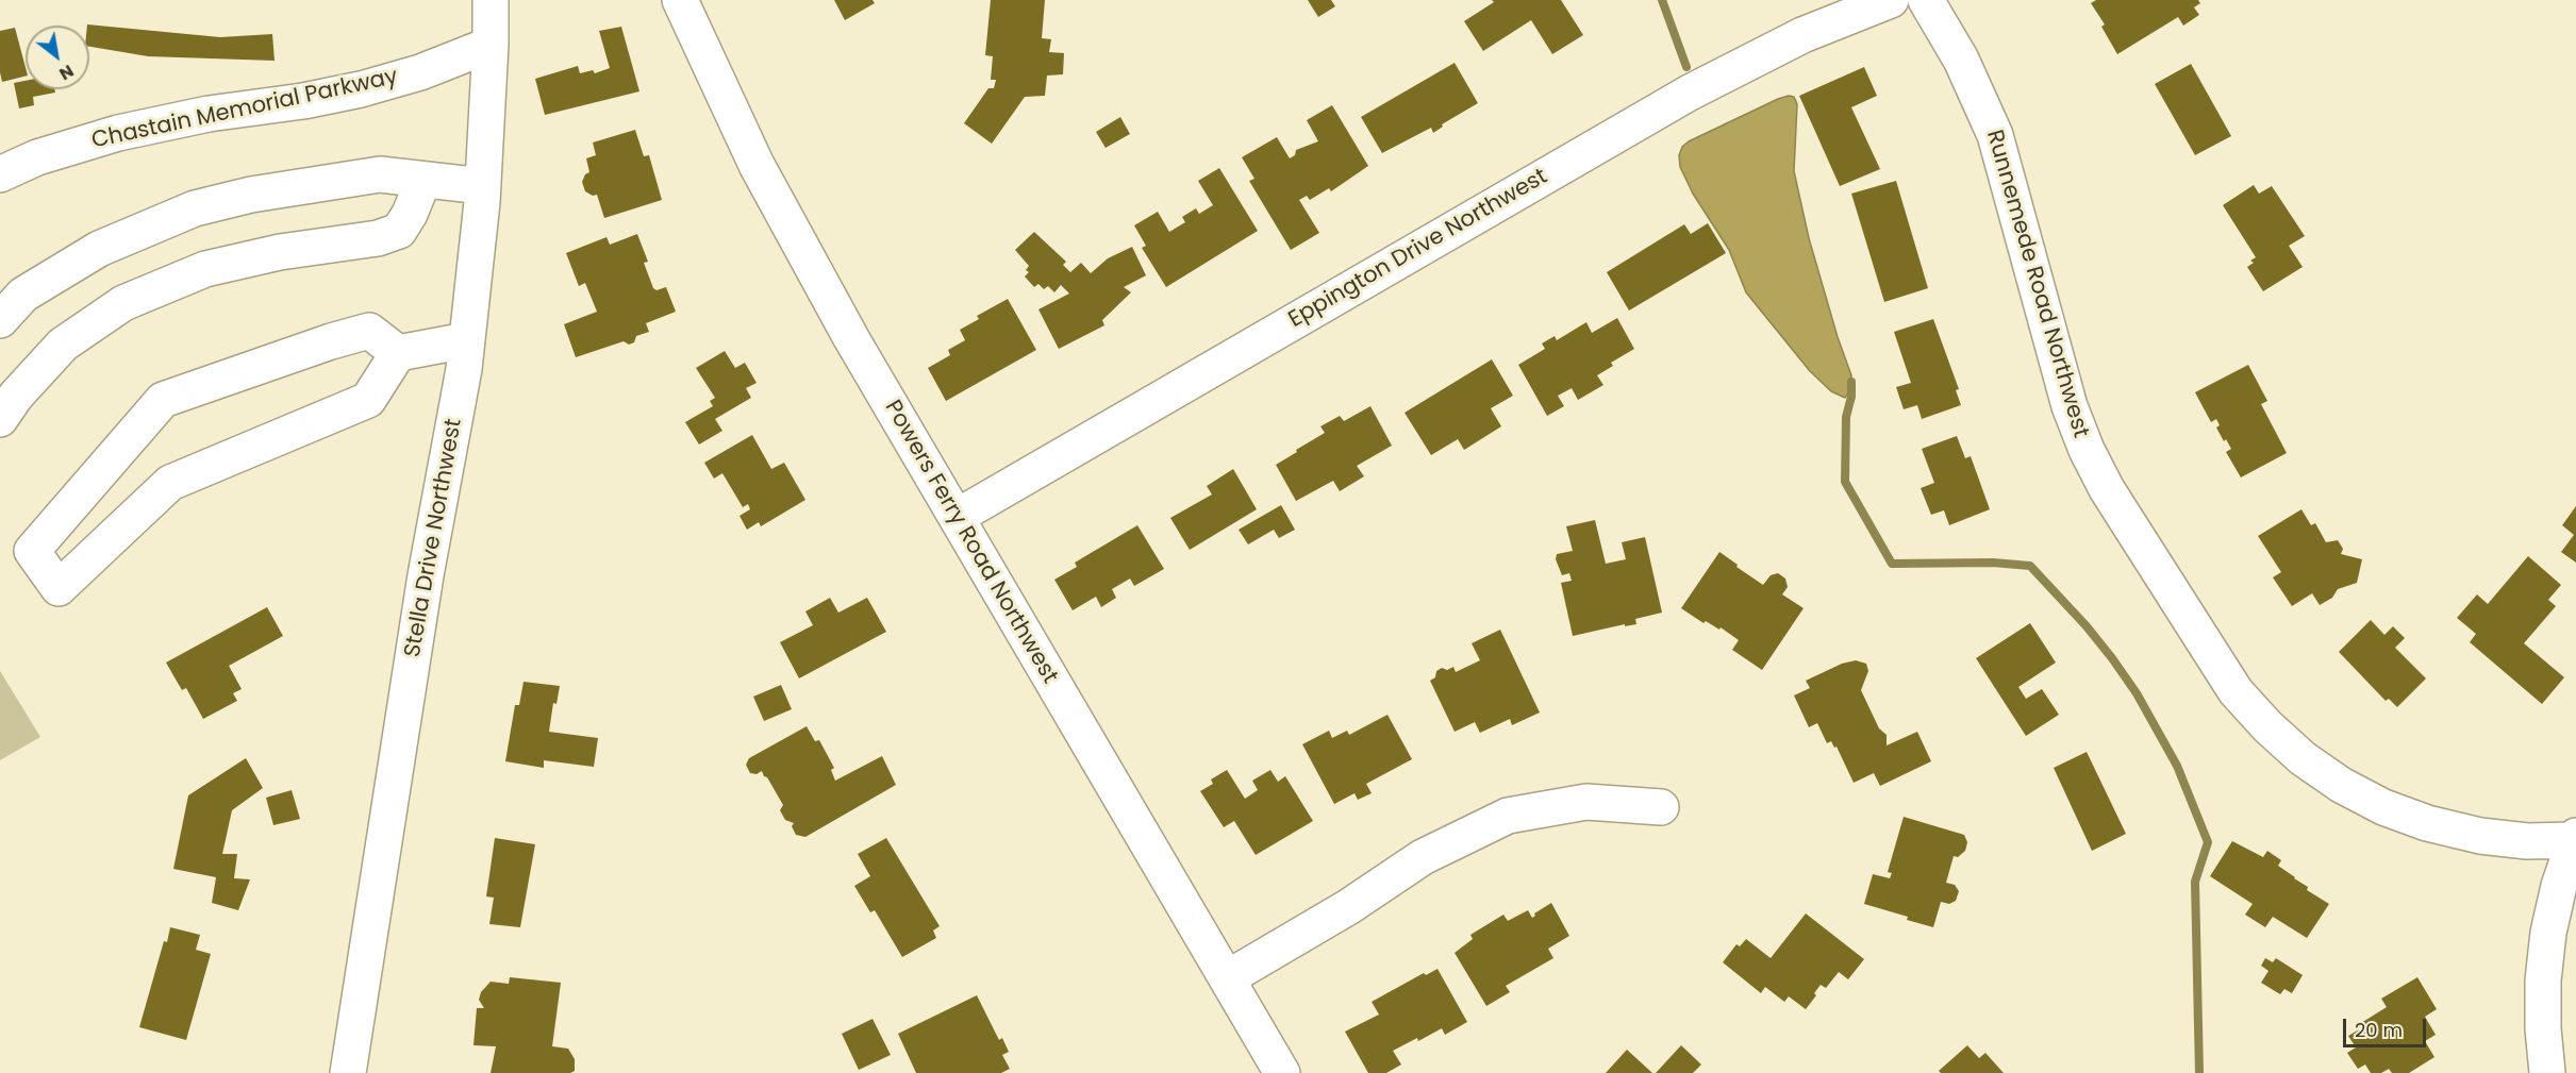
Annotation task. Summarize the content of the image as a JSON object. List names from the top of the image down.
{
  "streets": {
    "street": [
      "Chastain Memorial Parkway",
      "Eppington Drive Northwest",
      "Runnemede Road Northwest",
      "Stella Drive Northwest",
      "Powers Ferry Road Northwest"
    ]
  },
  "crossings": [
    ["Chastain Memorial Parkway", "Stella Drive Northwest"],
    ["Eppington Drive Northwest", "Powers Ferry Road Northwest"]
  ],
  "scale_bar": "20 m",
  "north": "bottom right"
}
